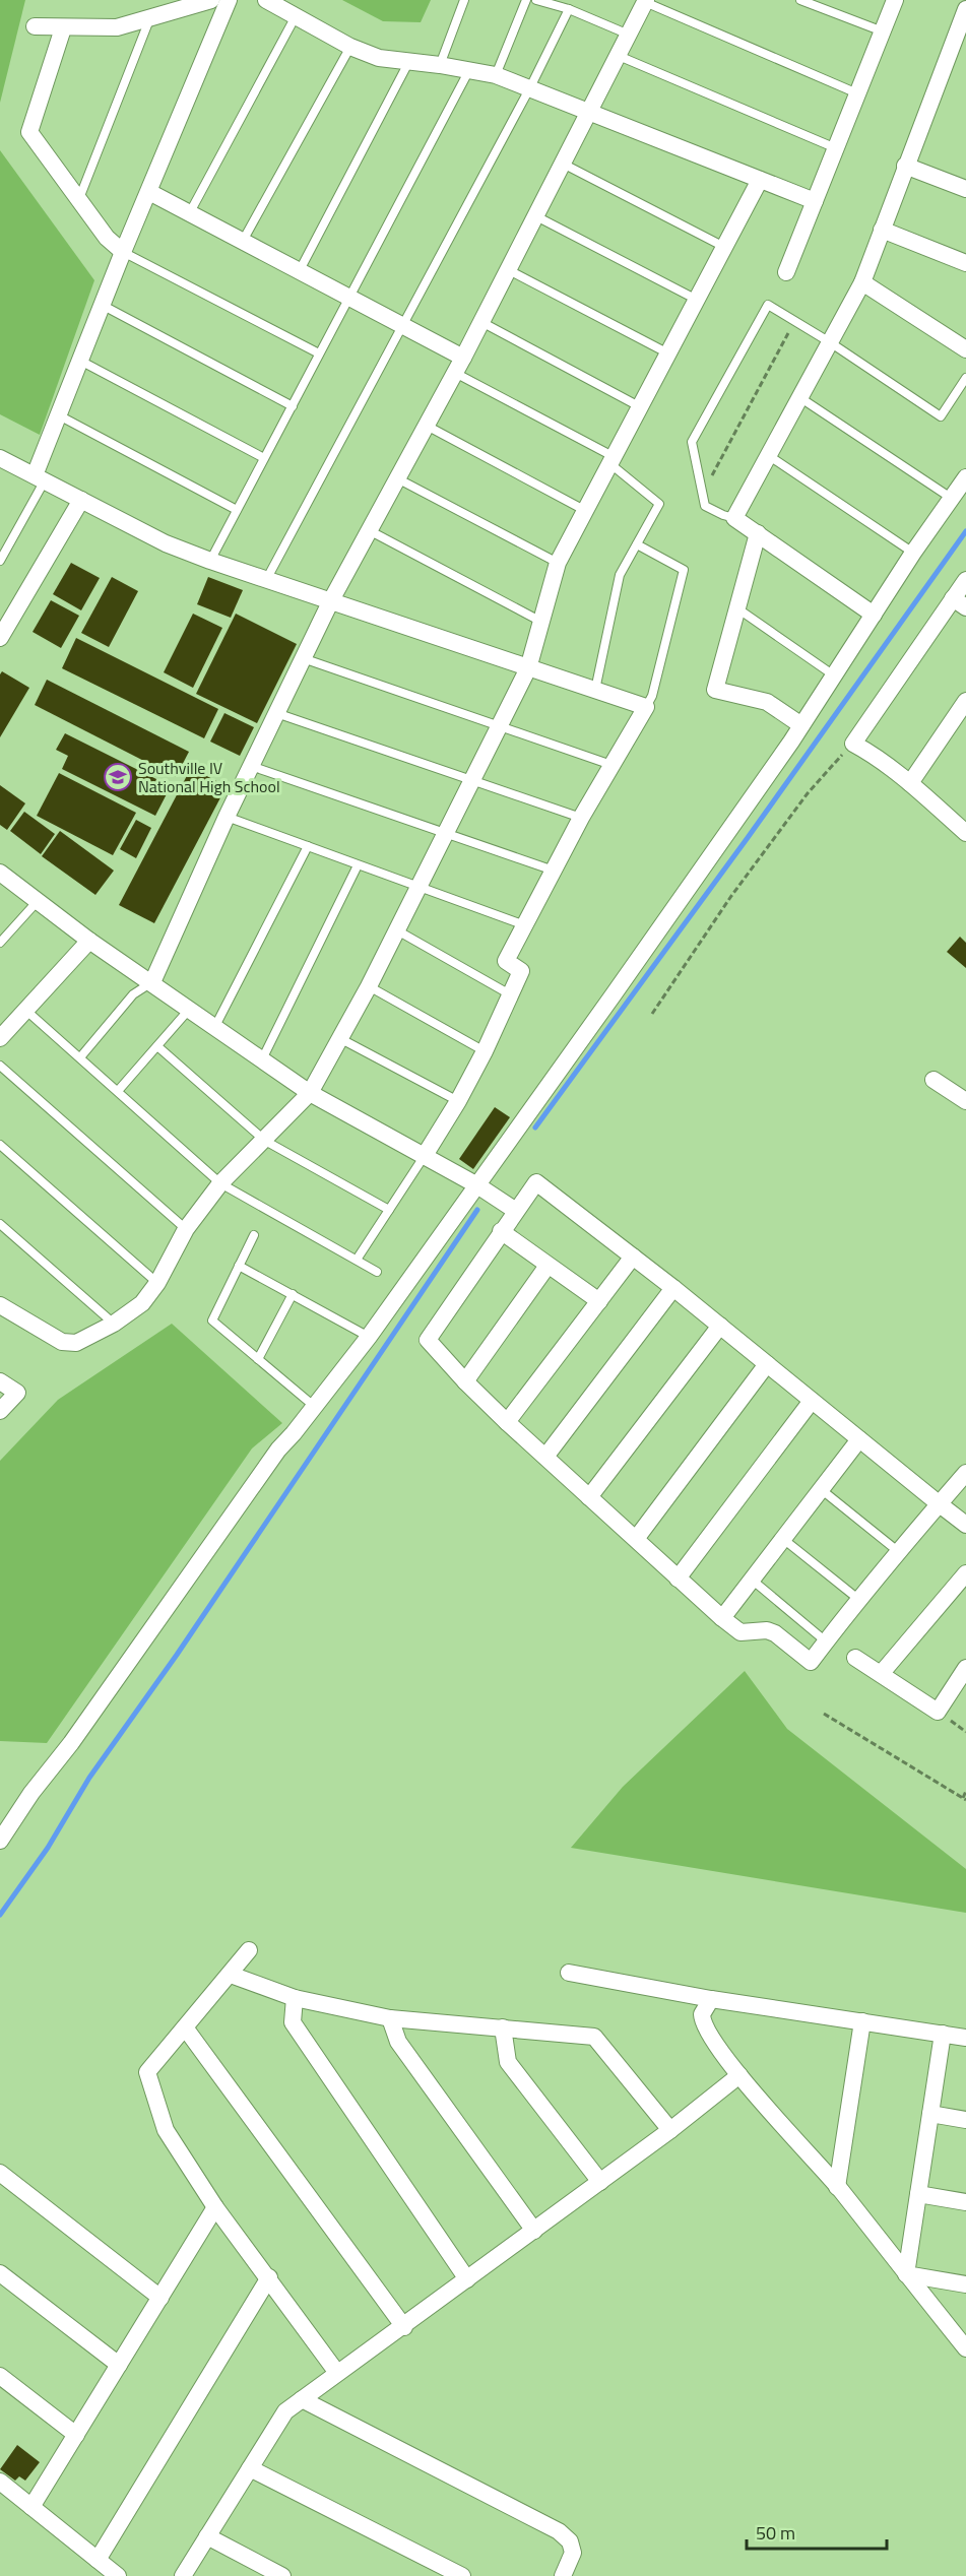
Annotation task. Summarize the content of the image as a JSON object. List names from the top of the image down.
{
  "places": {
    "school or university": ["Southville IV National High School"]
  },
  "scale_bar": "50 m"
}
